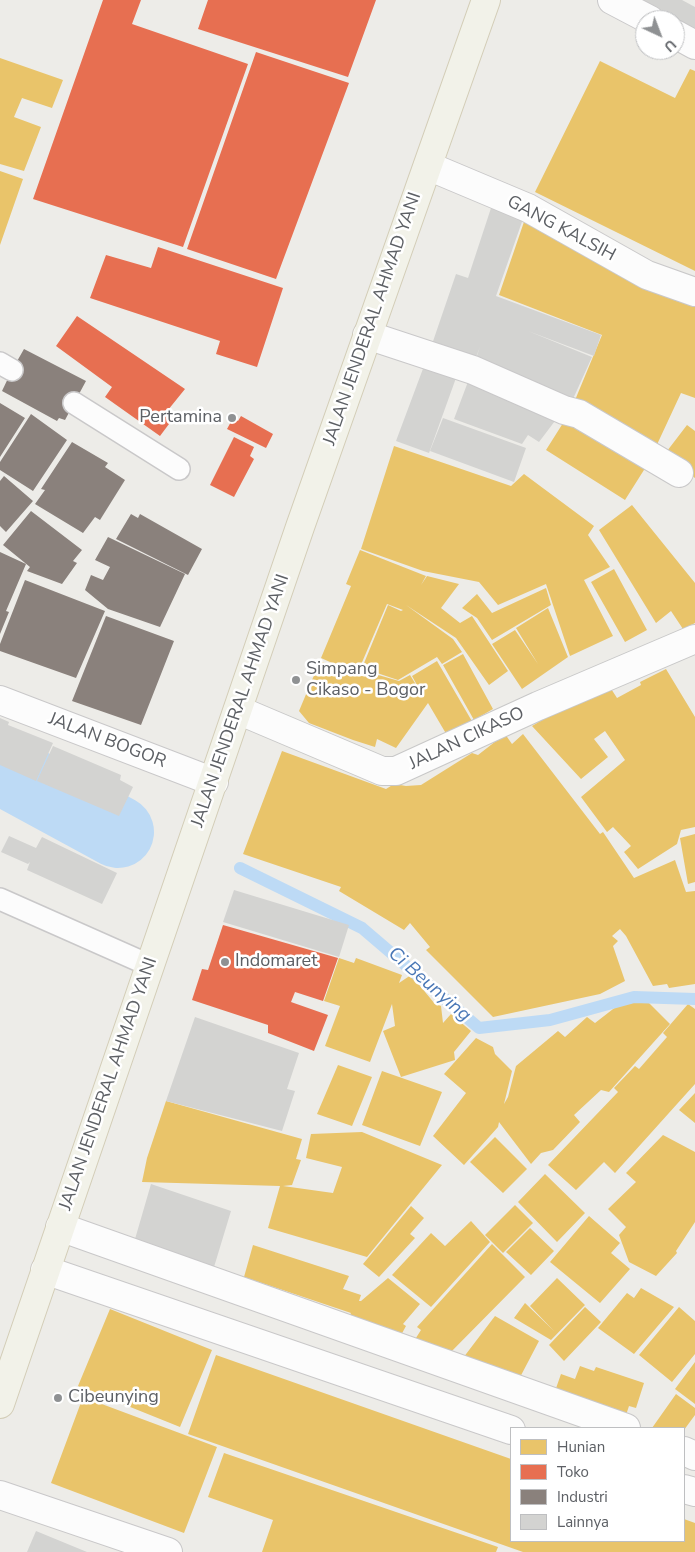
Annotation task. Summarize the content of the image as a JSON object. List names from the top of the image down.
{
  "streets": {
    "main road": ["JALAN JENDERAL AHMAD YANI"],
    "street": ["GANG KALSIH", "JALAN CIKASO", "JALAN BOGOR"]
  },
  "crossings": [
    ["GANG KALSIH", "JALAN JENDERAL AHMAD YANI"],
    ["JALAN JENDERAL AHMAD YANI", "JALAN CIKASO"],
    ["JALAN JENDERAL AHMAD YANI", "JALAN BOGOR"]
  ],
  "water": ["Ci Beunying"],
  "places": [
    "Pertamina",
    "Simpang Cikaso - Bogor",
    "Indomaret",
    "Cibeunying"
  ],
  "legend": [
    "Hunian",
    "Toko",
    "Industri",
    "Lainnya"
  ],
  "north": "bottom right"
}
